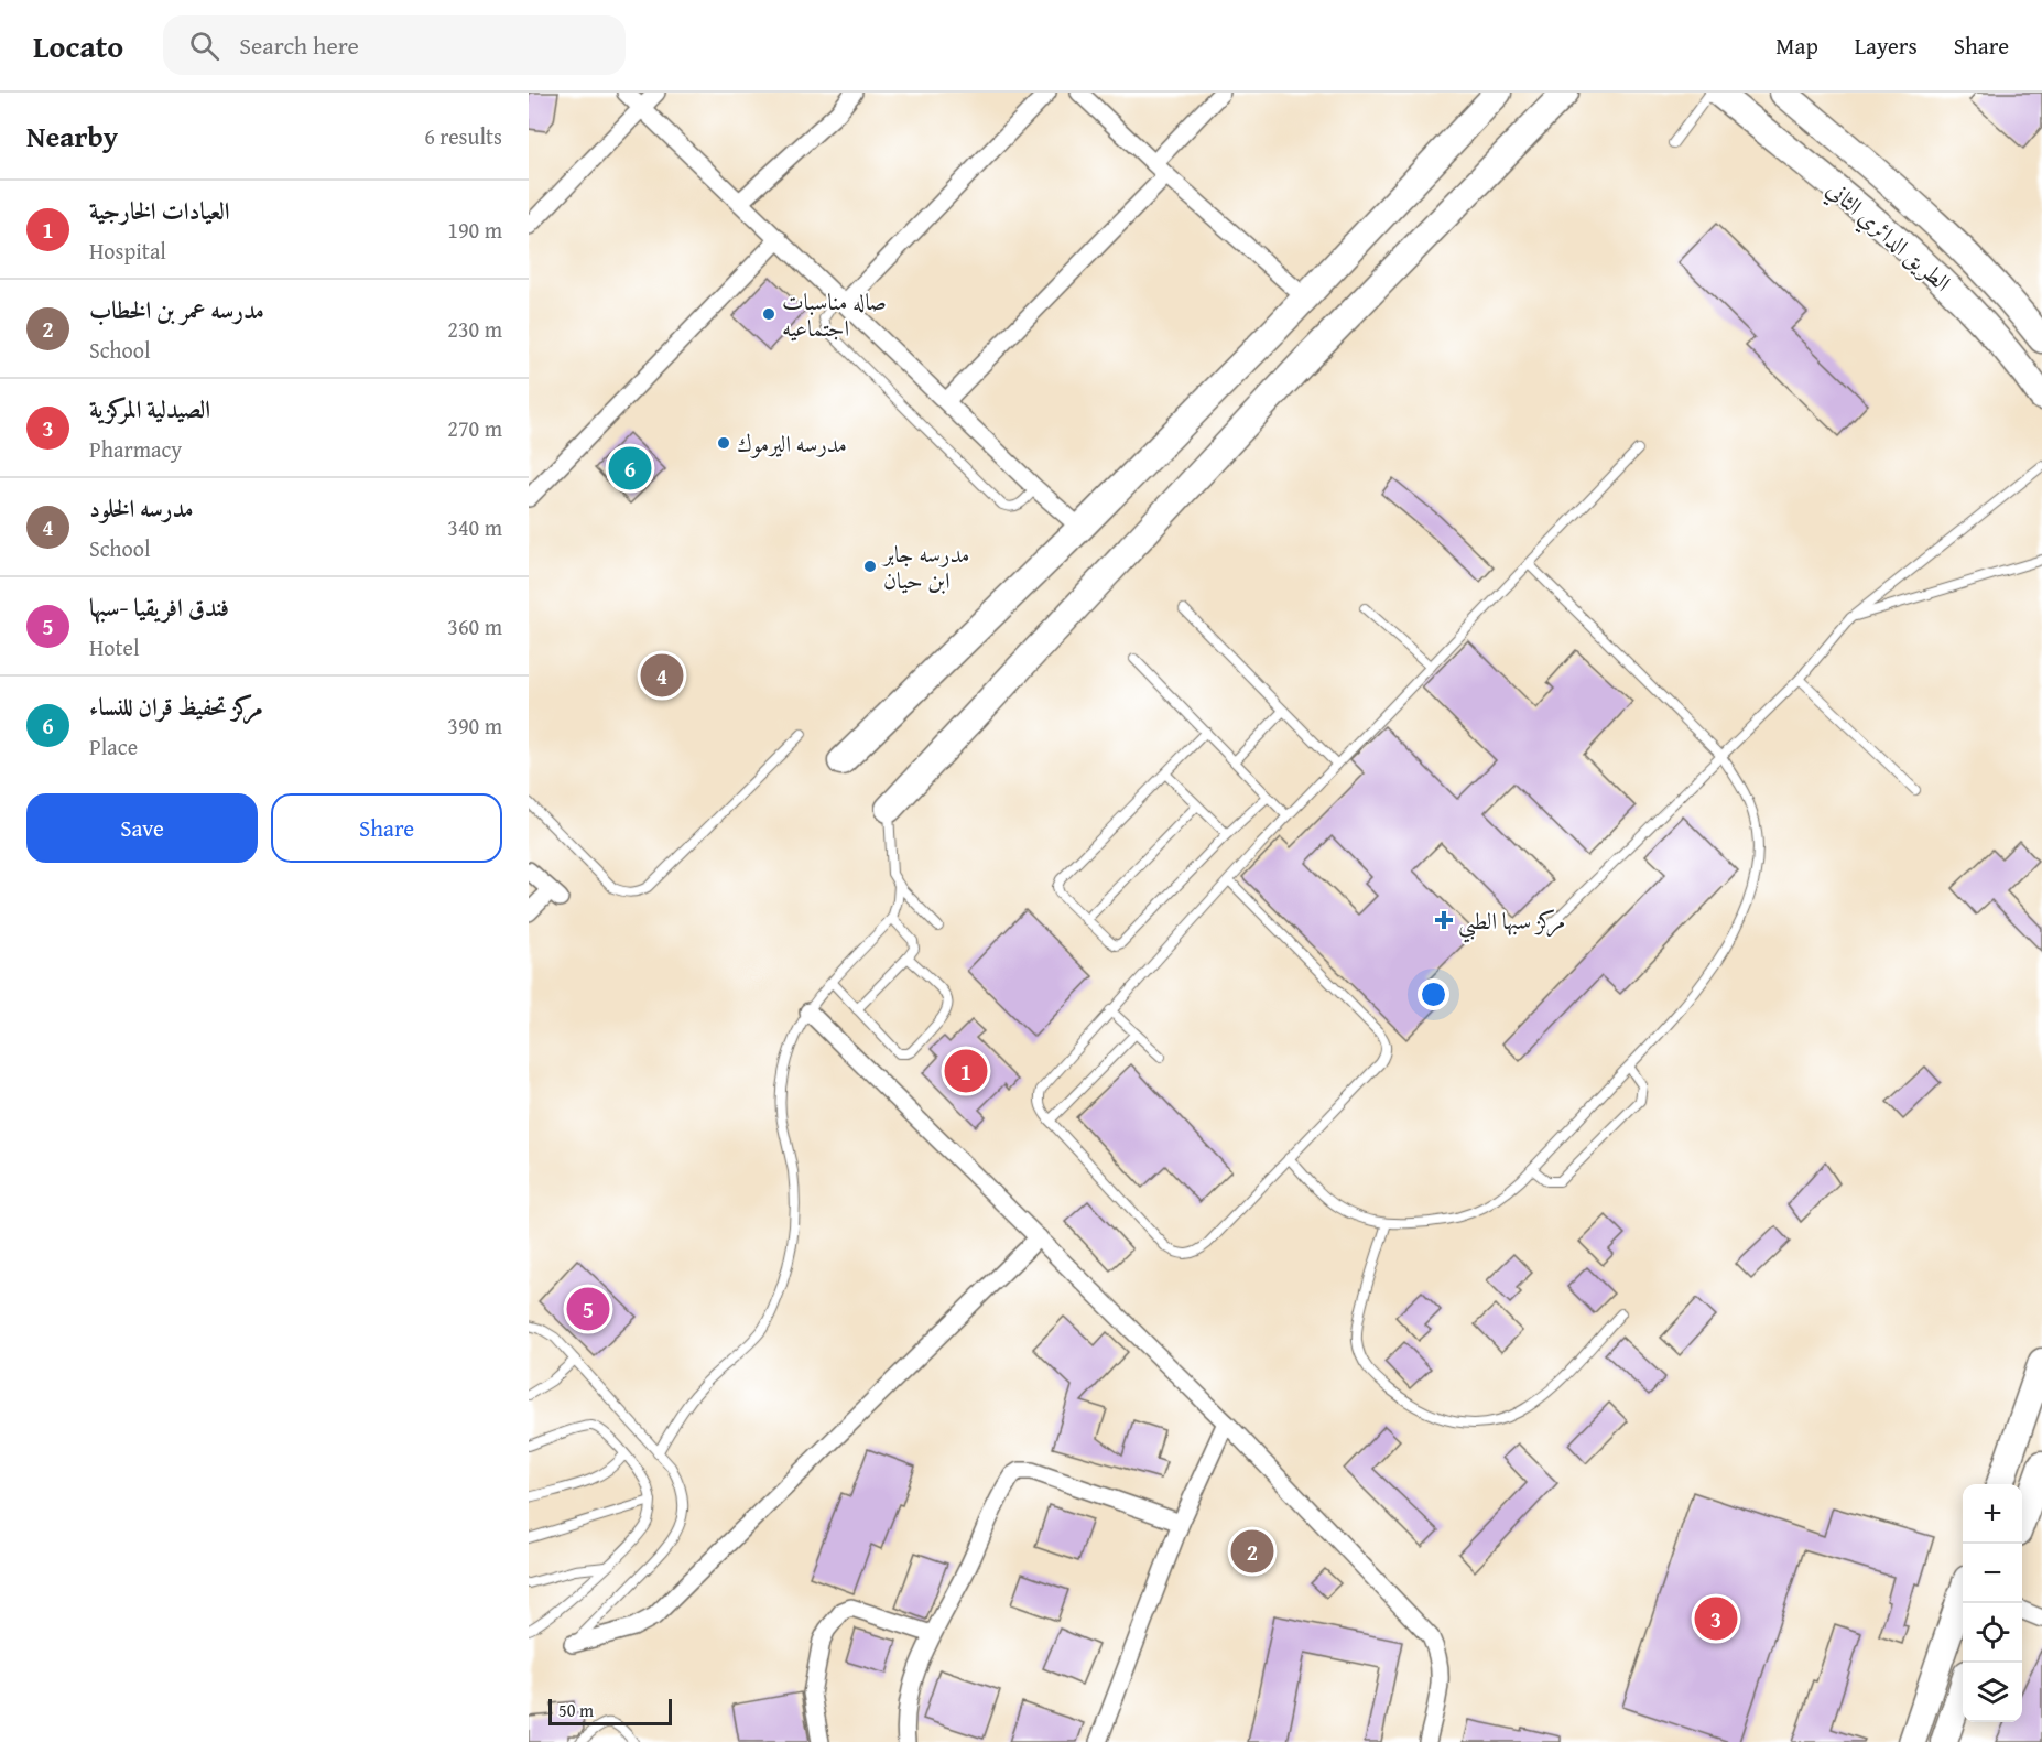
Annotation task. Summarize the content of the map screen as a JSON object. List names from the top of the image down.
{
  "streets": {
    "main road": ["الطريق الدائري الثاني"]
  },
  "places": {
    "other": ["صاله مناسبات اجتماعيه", "مدرسه اليرموك", "مدرسه جابر ابن حيان"],
    "health": ["مركز سبها الطبي"]
  },
  "scale_bar": "50 m",
  "page": {
    "header": "Locato",
    "search": "Search here",
    "nav": ["Map", "Layers", "Share"],
    "heading": ["Nearby", "6 results"],
    "list": [
      {
        "mark": "1",
        "name": "العيادات الخارجية",
        "note": "Hospital",
        "value": "190 m"
      },
      {
        "mark": "2",
        "name": "مدرسه عمر بن الخطاب",
        "note": "School",
        "value": "230 m"
      },
      {
        "mark": "3",
        "name": "الصيدلية المركزية",
        "note": "Pharmacy",
        "value": "270 m"
      },
      {
        "mark": "4",
        "name": "مدرسه الخلود",
        "note": "School",
        "value": "340 m"
      },
      {
        "mark": "5",
        "name": "فندق افريقيا -سبها",
        "note": "Hotel",
        "value": "360 m"
      },
      {
        "mark": "6",
        "name": "مركز تحفيظ قران للنساء",
        "note": "Place",
        "value": "390 m"
      }
    ],
    "pins": [
      "6",
      "4",
      "1",
      "5",
      "2",
      "3"
    ],
    "buttons": ["Save", "Share"],
    "map_buttons": ["+", "−"],
    "scale": "50 m"
  }
}
